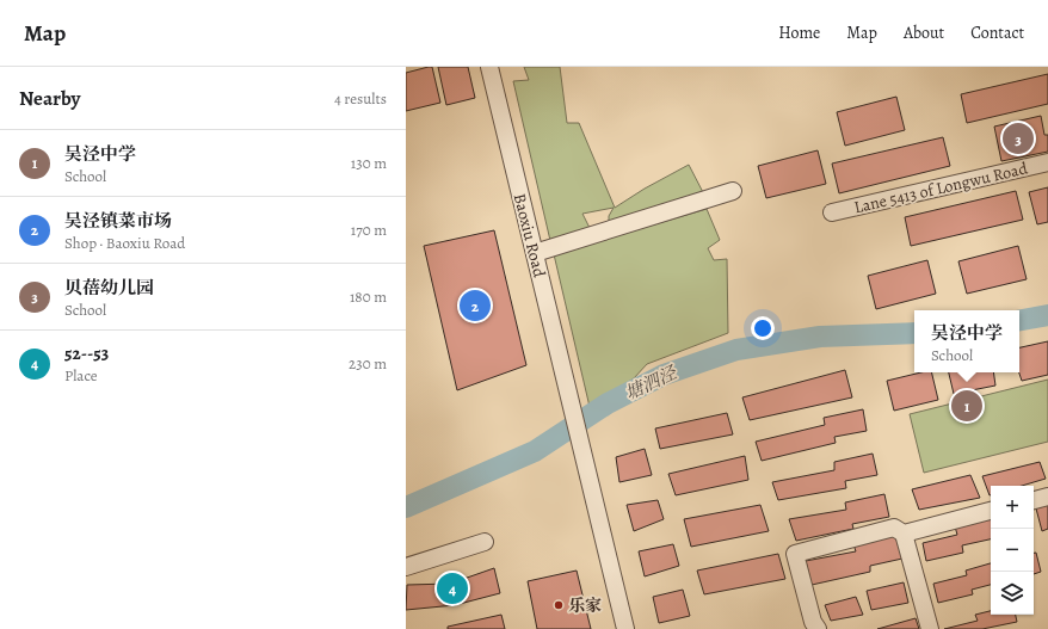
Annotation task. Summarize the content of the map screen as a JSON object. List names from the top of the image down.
{
  "streets": {
    "street": ["Lane 5413 of Longwu Road", "Baoxiu Road"]
  },
  "water": ["塘泗泾"],
  "places": ["乐家"],
  "page": {
    "header": "Map",
    "nav": [
      "Home",
      "Map",
      "About",
      "Contact"
    ],
    "heading": ["Nearby", "4 results"],
    "pins": [
      "3",
      "2",
      "1",
      "4"
    ],
    "list": [
      {
        "mark": "1",
        "name": "吴泾中学",
        "note": "School",
        "value": "130 m"
      },
      {
        "mark": "2",
        "name": "吴泾镇菜市场",
        "note": "Shop · Baoxiu Road",
        "value": "170 m"
      },
      {
        "mark": "3",
        "name": "贝蓓幼儿园",
        "note": "School",
        "value": "180 m"
      },
      {
        "mark": "4",
        "name": "52--53",
        "note": "Place",
        "value": "230 m"
      }
    ],
    "popup": ["吴泾中学", "School"],
    "map_buttons": ["+", "−"]
  }
}
